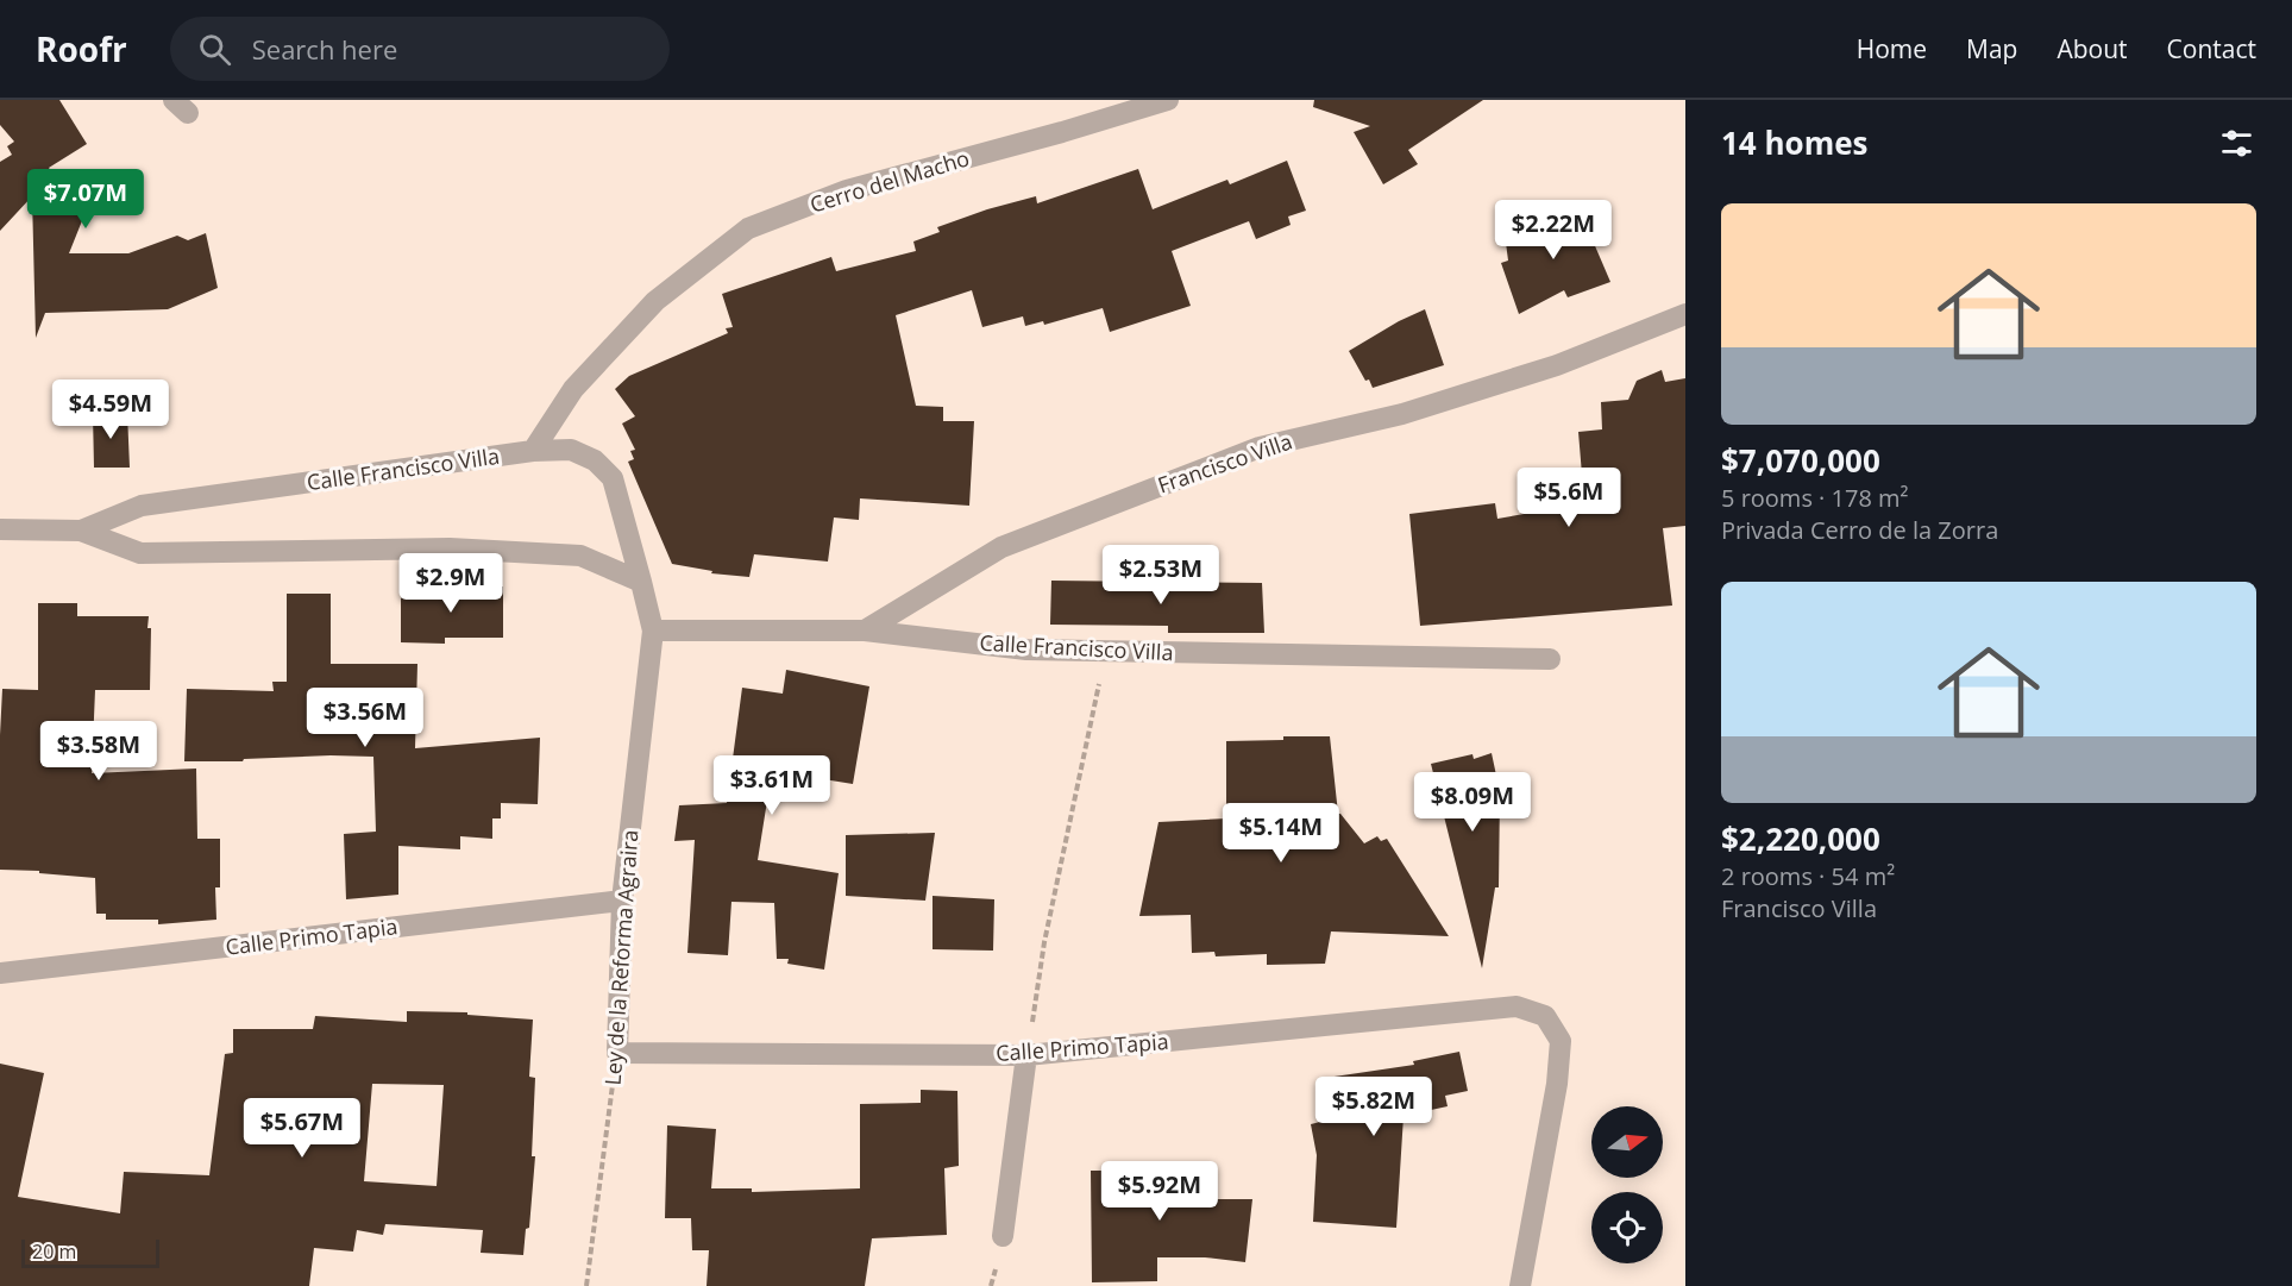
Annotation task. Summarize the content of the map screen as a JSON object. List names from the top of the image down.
{
  "streets": {
    "street": [
      "Cerro del Macho",
      "Francisco Villa",
      "Calle Francisco Villa",
      "Calle Primo Tapia",
      "Ley de la Reforma Agraira"
    ]
  },
  "crossings": [
    ["Cerro del Macho", "Calle Francisco Villa"],
    ["Francisco Villa", "Calle Francisco Villa"],
    ["Calle Francisco Villa", "Ley de la Reforma Agraira"],
    ["Calle Primo Tapia", "Ley de la Reforma Agraira"]
  ],
  "scale_bar": "20 m",
  "north": "right",
  "page": {
    "header": "Roofr",
    "search": "Search here",
    "nav": [
      "Home",
      "Map",
      "About",
      "Contact"
    ],
    "heading": "14 homes",
    "price": [
      "$7.07M",
      "$2.22M",
      "$4.59M",
      "$5.6M",
      "$2.53M",
      "$2.9M",
      "$3.56M",
      "$3.58M",
      "$3.61M",
      "$8.09M",
      "$5.14M",
      "$5.82M",
      "$5.67M",
      "$5.92M"
    ],
    "list": [
      {
        "name": "$7,070,000",
        "note": "5 rooms · 178 m² · Privada Cerro de la Zorra"
      },
      {
        "name": "$2,220,000",
        "note": "2 rooms · 54 m² · Francisco Villa"
      }
    ],
    "scale": "20 m"
  }
}
